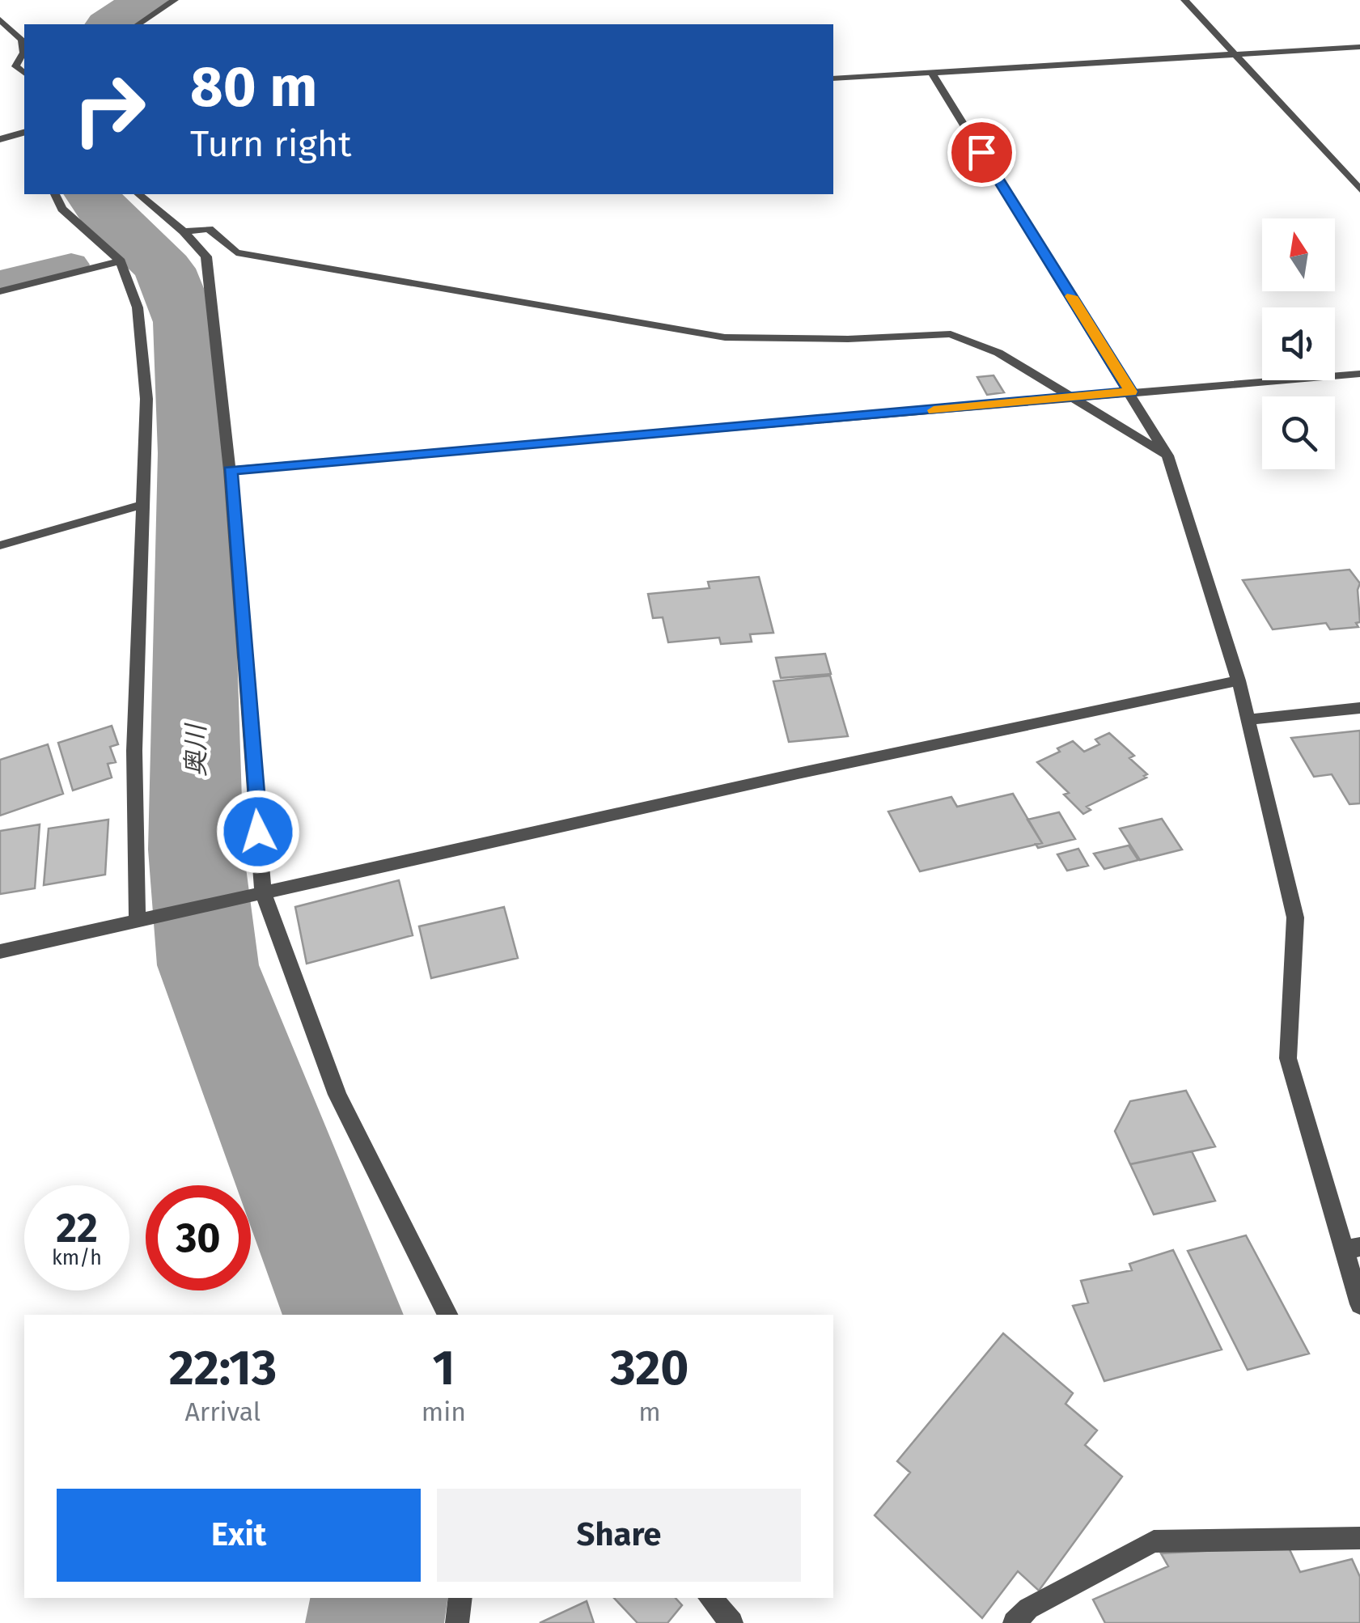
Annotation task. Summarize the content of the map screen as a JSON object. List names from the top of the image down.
{
  "water": ["奥川"],
  "north": "top",
  "page": {
    "turn": ["80 m", "Turn right"],
    "speed": "22 km/h",
    "limit": "30",
    "eta": [
      "22:13",
      "Arrival",
      "1",
      "min",
      "320",
      "m"
    ],
    "buttons": ["Exit", "Share"]
  }
}
